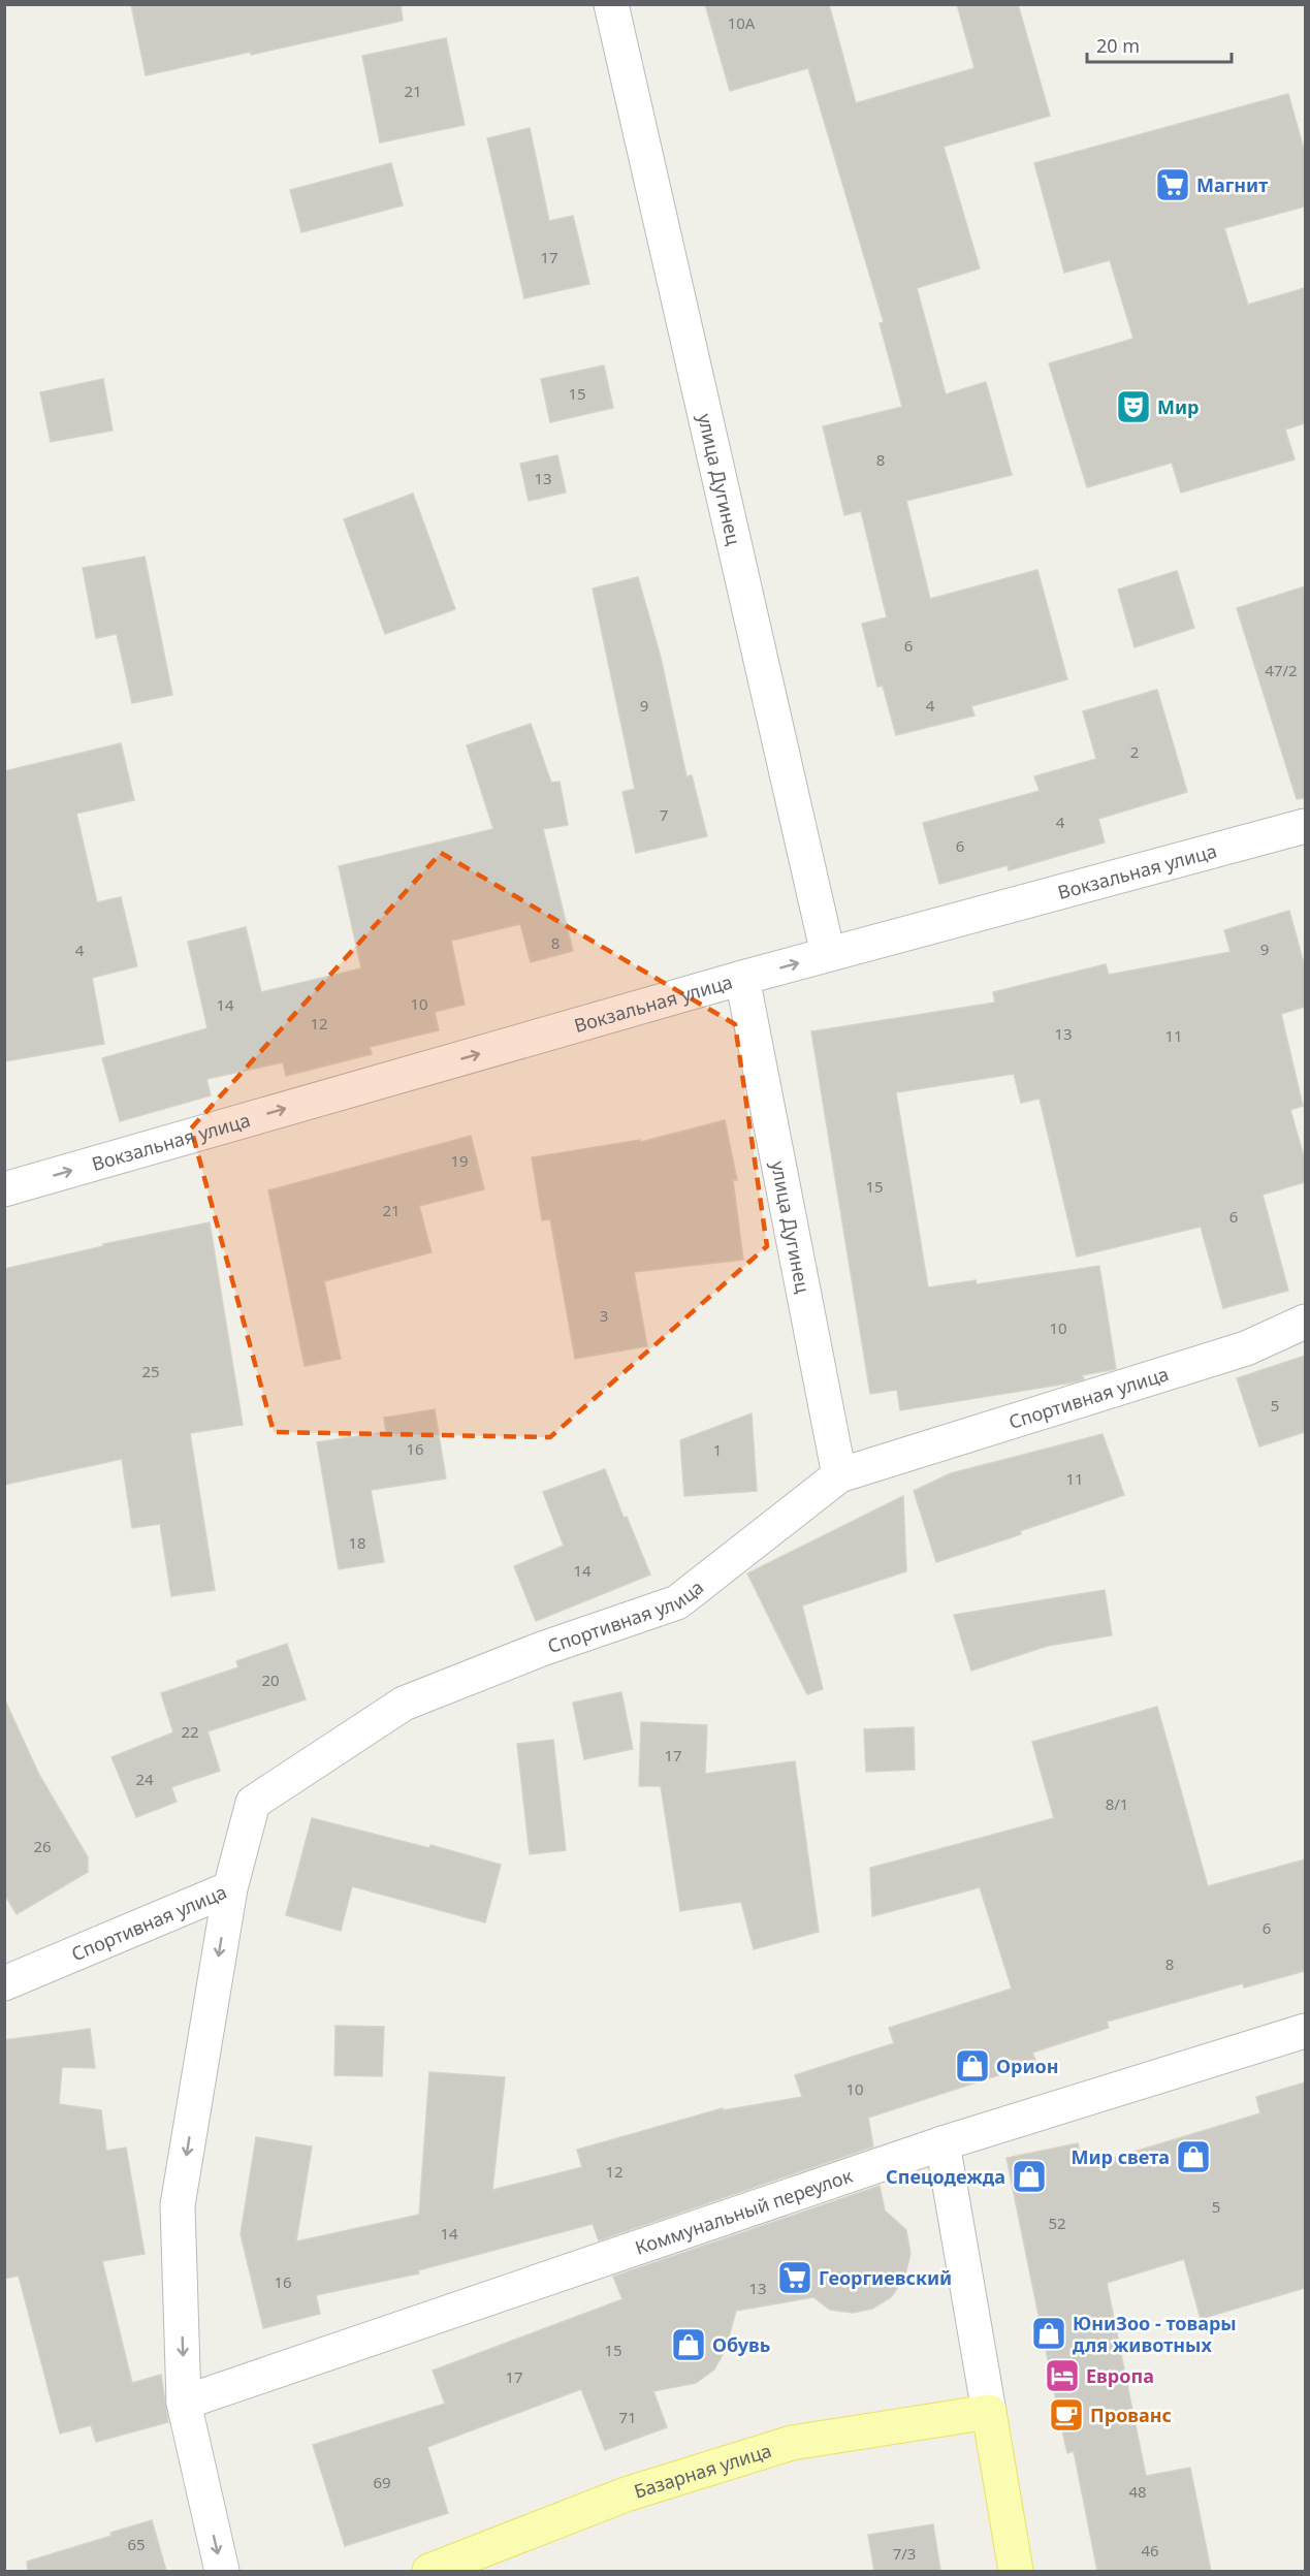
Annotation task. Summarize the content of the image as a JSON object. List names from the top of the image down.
{
  "streets": {
    "main road": ["Базарная улица"],
    "street": [
      "улица Дугинец",
      "Вокзальная улица",
      "Спортивная улица",
      "Коммунальный переулок"
    ]
  },
  "crossings": [
    ["улица Дугинец", "Вокзальная улица"],
    ["улица Дугинец", "Спортивная улица"]
  ],
  "one_way": ["Вокзальная улица"],
  "places": {
    "supermarket": ["Магнит", "Георгиевский"],
    "theatre": ["Мир"],
    "shop": [
      "Орион",
      "Мир света",
      "Спецодежда",
      "ЮниЗоо - товары для животных",
      "Обувь"
    ],
    "hotel": ["Европа"],
    "cafe": ["Прованс"]
  },
  "house_numbers": [
    "10А",
    "21",
    "17",
    "15",
    "8",
    "13",
    "6",
    "47/2",
    "9",
    "4",
    "2",
    "7",
    "4",
    "6",
    "8",
    "9",
    "4",
    "10",
    "14",
    "12",
    "13",
    "11",
    "19",
    "15",
    "21",
    "6",
    "3",
    "10",
    "25",
    "5",
    "16",
    "1",
    "11",
    "18",
    "14",
    "20",
    "22",
    "17",
    "24",
    "8/1",
    "26",
    "6",
    "8",
    "10",
    "12",
    "5",
    "52",
    "14",
    "16",
    "13",
    "15",
    "17",
    "71",
    "69",
    "48",
    "65",
    "46",
    "7/3"
  ],
  "scale_bar": "20 m"
}
